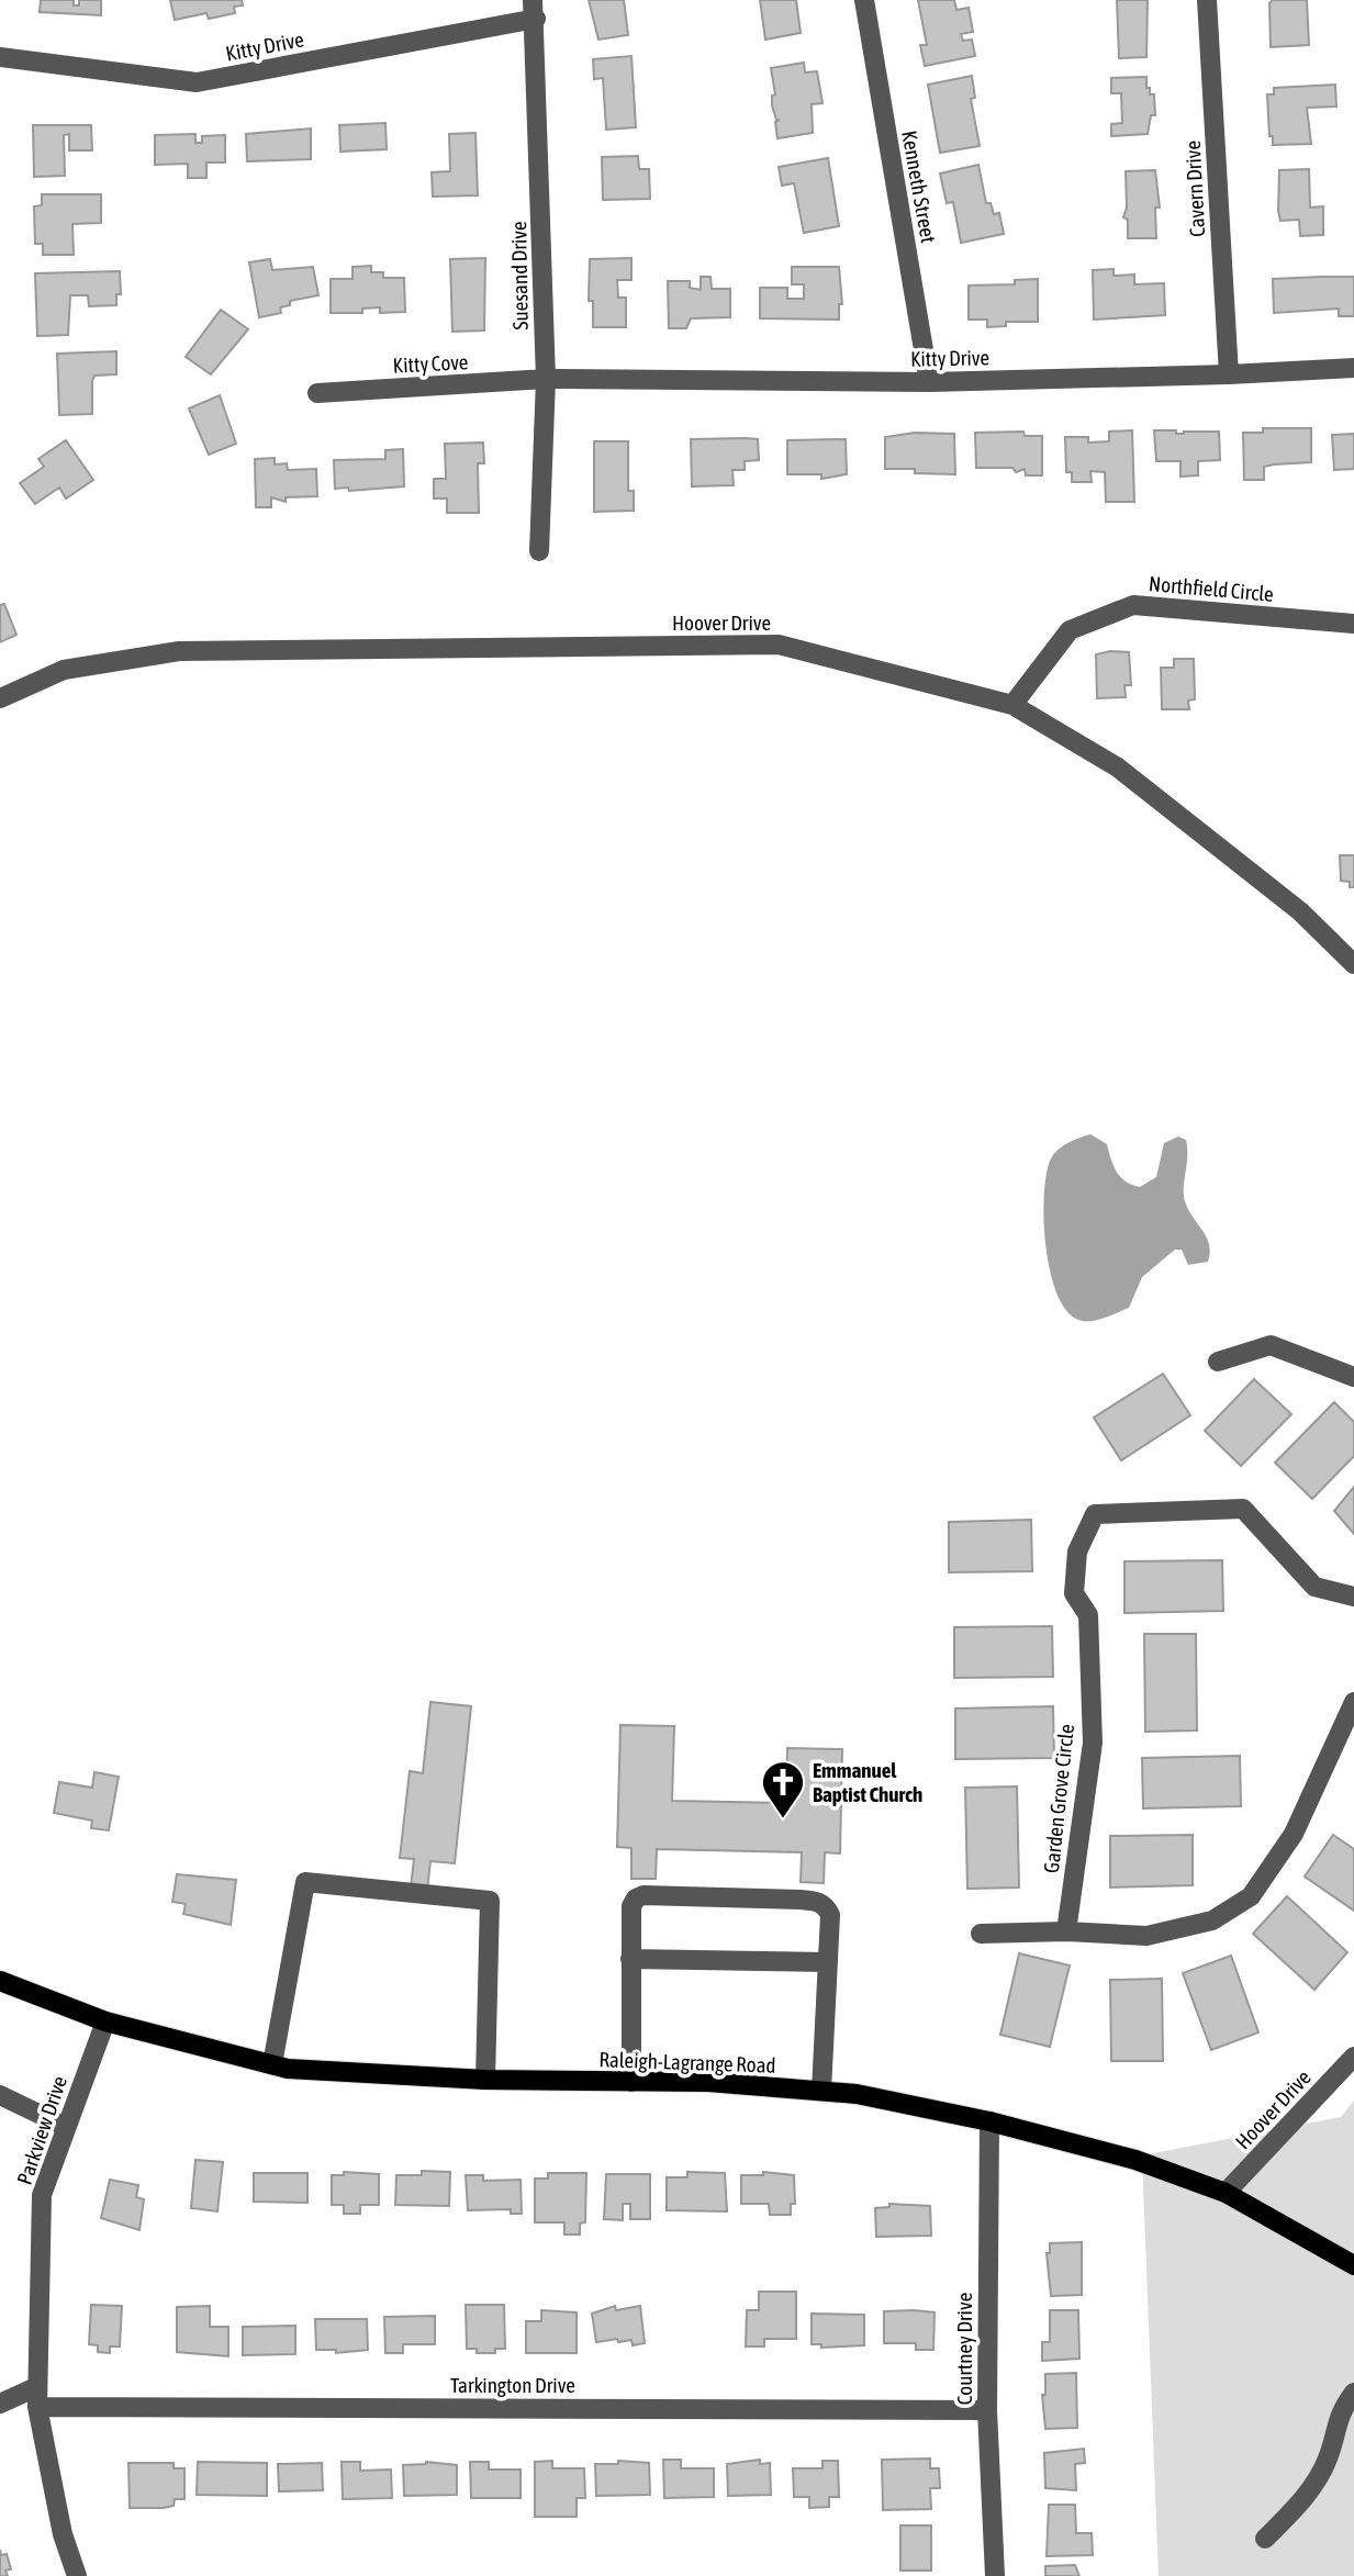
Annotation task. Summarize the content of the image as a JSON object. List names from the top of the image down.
{
  "streets": {
    "main road": ["Raleigh-Lagrange Road"],
    "street": [
      "Kitty Drive",
      "Kenneth Street",
      "Cavern Drive",
      "Suesand Drive",
      "Kitty Cove",
      "Northfield Circle",
      "Hoover Drive",
      "Garden Grove Circle",
      "Parkview Drive",
      "Courtney Drive",
      "Tarkington Drive"
    ]
  },
  "crossings": [
    ["Kitty Drive", "Kenneth Street"],
    ["Kitty Drive", "Cavern Drive"],
    ["Kitty Drive", "Suesand Drive"],
    ["Kitty Drive", "Kitty Cove"],
    ["Suesand Drive", "Kitty Cove"],
    ["Northfield Circle", "Hoover Drive"],
    ["Hoover Drive", "Raleigh-Lagrange Road"],
    ["Raleigh-Lagrange Road", "Parkview Drive"],
    ["Raleigh-Lagrange Road", "Courtney Drive"],
    ["Parkview Drive", "Tarkington Drive"],
    ["Courtney Drive", "Tarkington Drive"]
  ],
  "places": {
    "church": ["Emmanuel Baptist Church"]
  }
}
